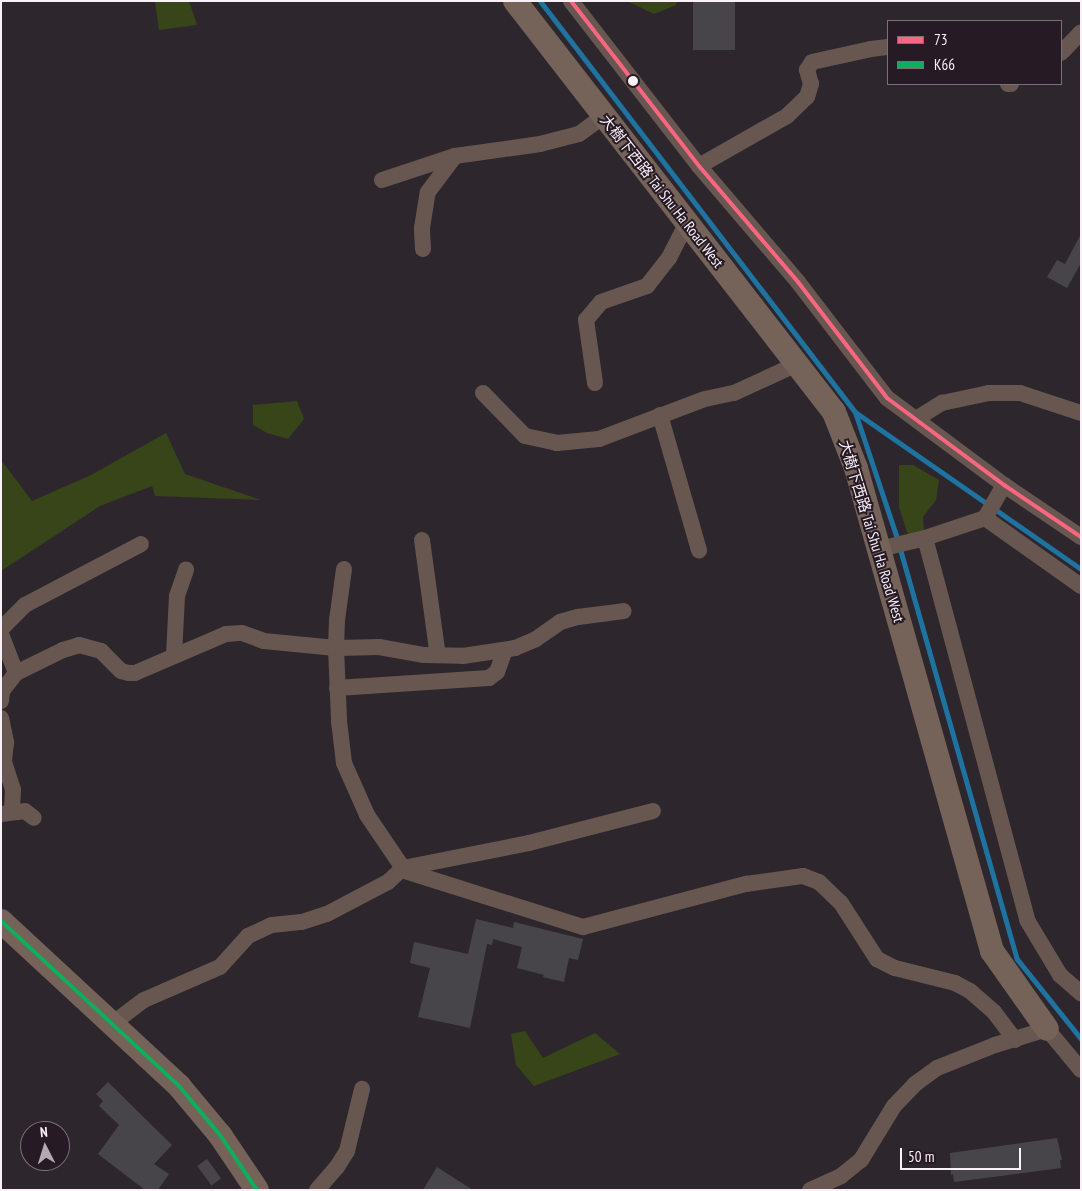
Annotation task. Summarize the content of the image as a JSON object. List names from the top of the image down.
{
  "streets": {
    "street": ["大樹下西路 Tai Shu Ha Road West"]
  },
  "lines": ["transit line 73", "transit line K66"],
  "legend": ["73", "K66"],
  "scale_bar": "50 m",
  "north": "top"
}
